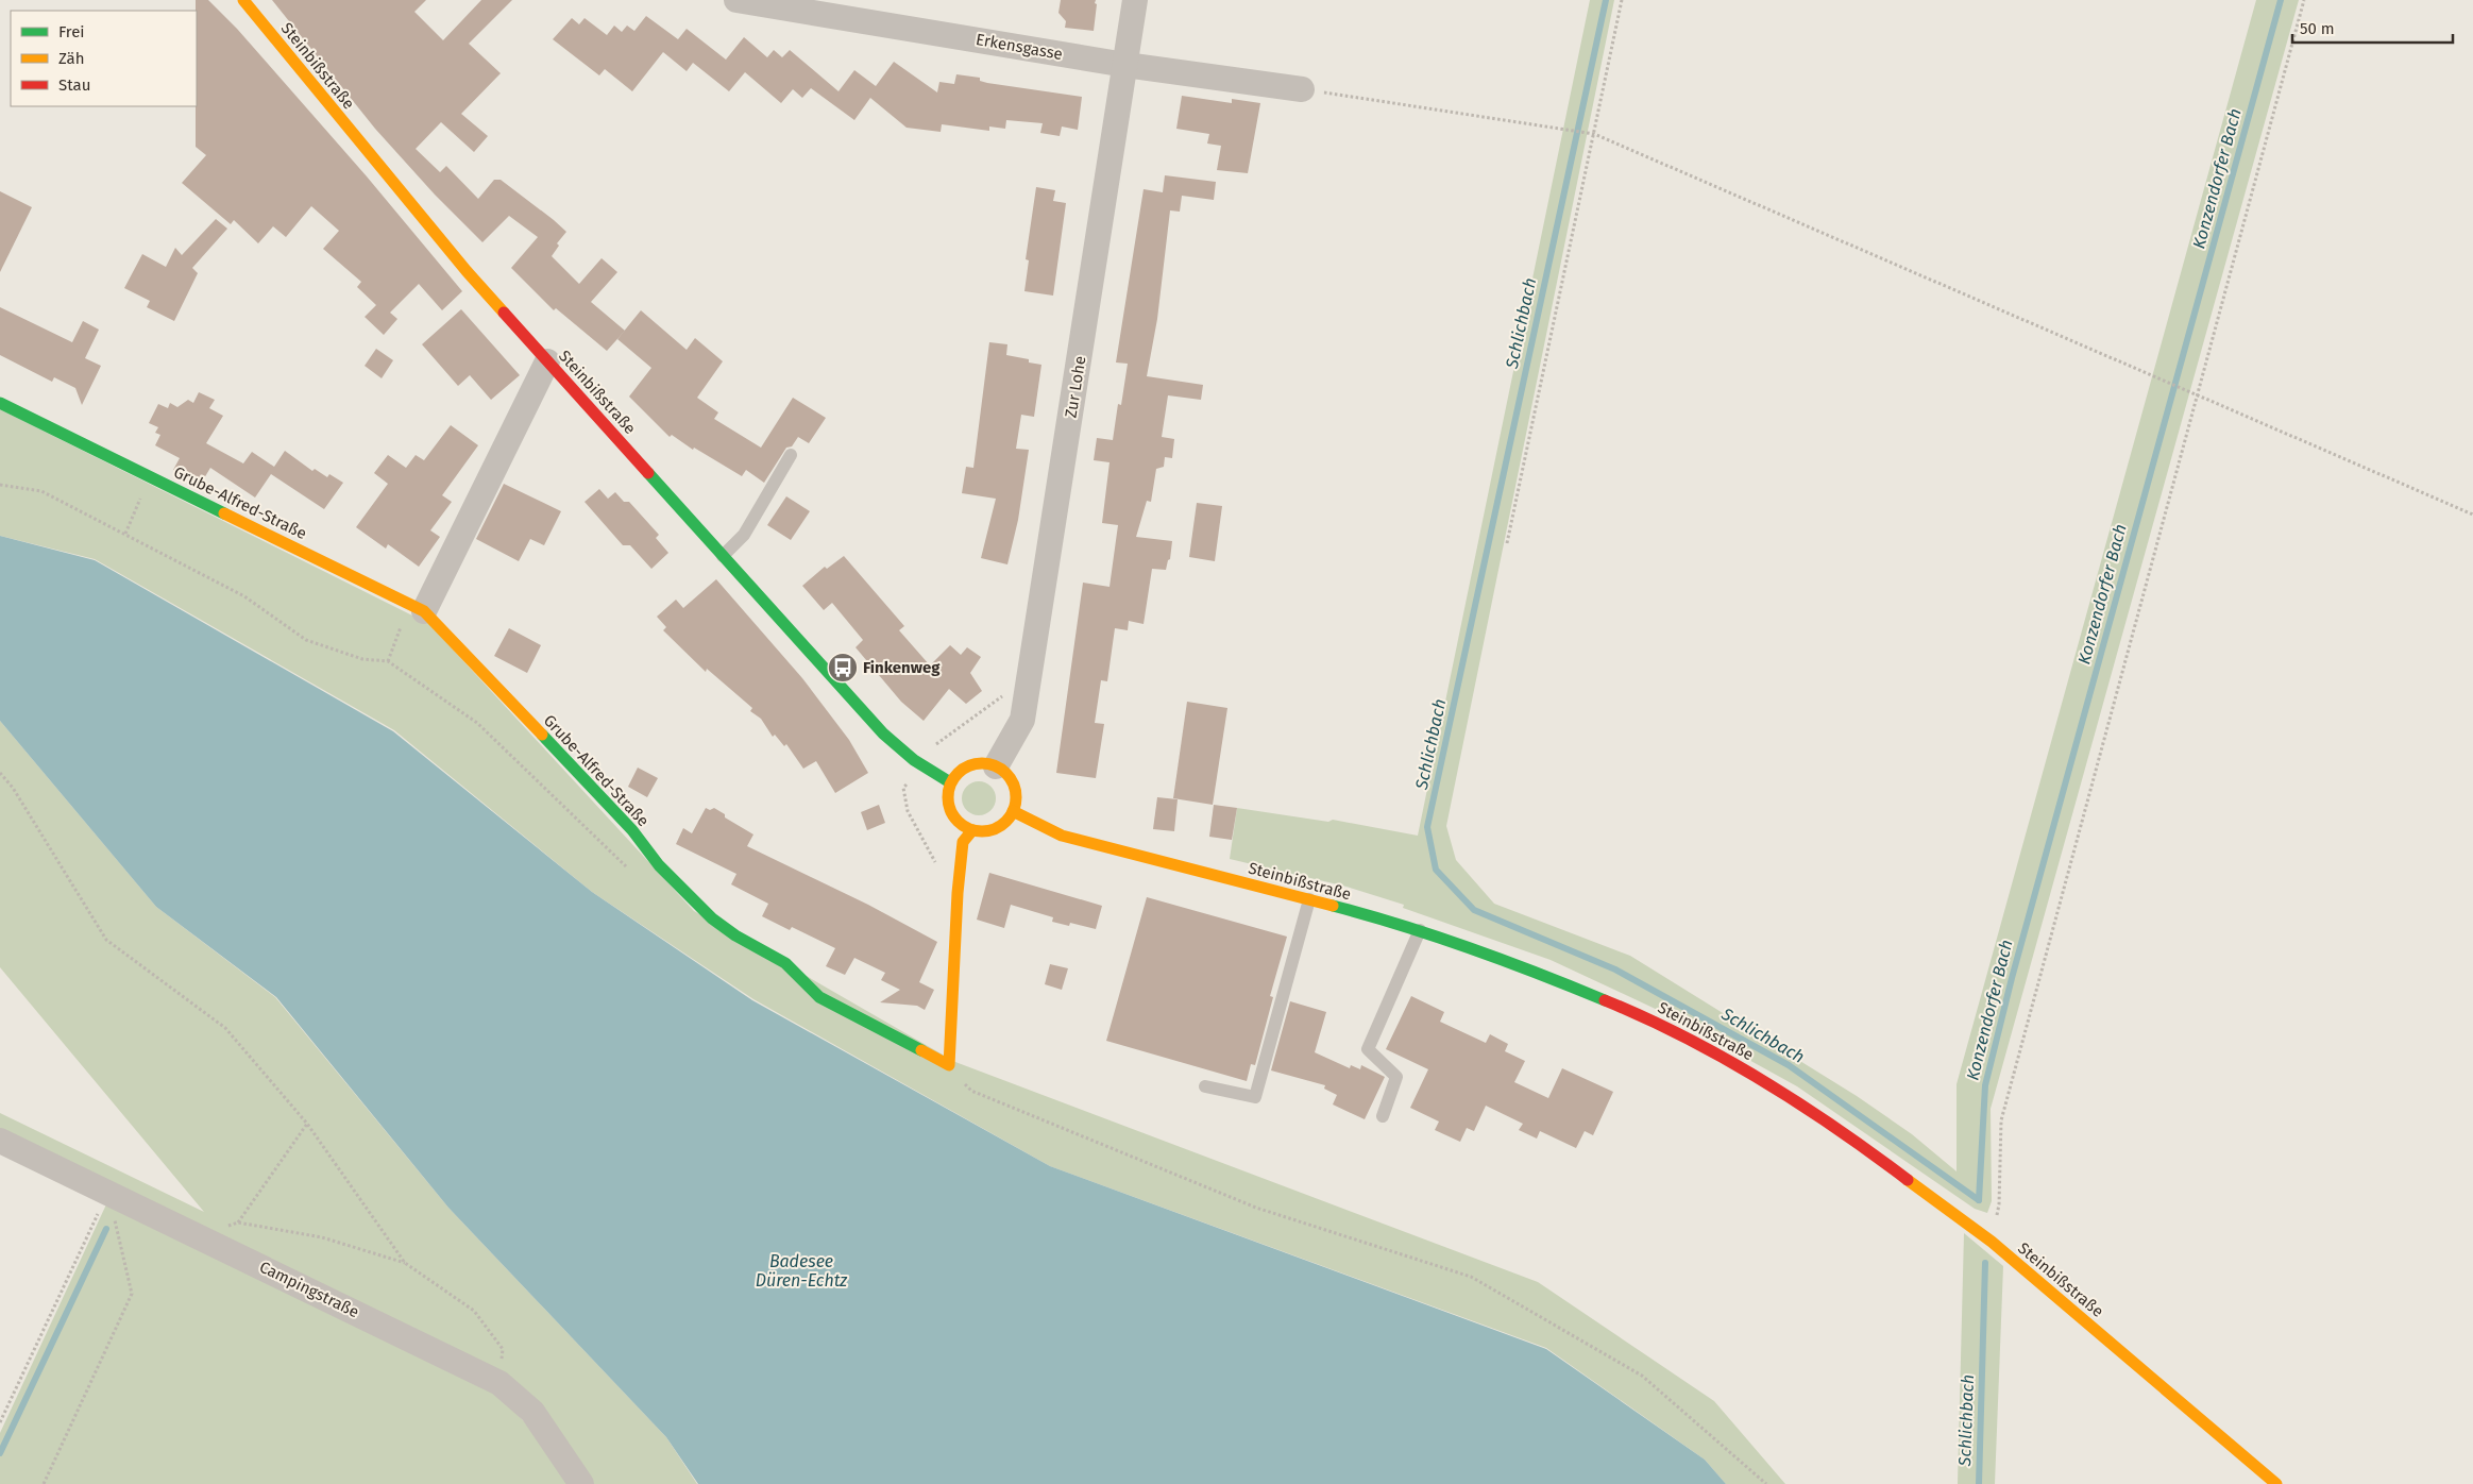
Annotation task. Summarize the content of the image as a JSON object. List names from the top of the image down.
{
  "streets": {
    "street": [
      "Erkensgasse",
      "Steinbißstraße",
      "Zur Lohe",
      "Grube-Alfred-Straße",
      "Campingstraße"
    ]
  },
  "crossings": [
    ["Erkensgasse", "Zur Lohe"],
    ["Steinbißstraße", "Zur Lohe"]
  ],
  "water": ["Konzendorfer Bach", "Schlichbach", "Badesee Düren-Echtz"],
  "places": {
    "bus stop": ["Finkenweg"]
  },
  "legend": ["Frei", "Zäh", "Stau"],
  "scale_bar": "50 m"
}
